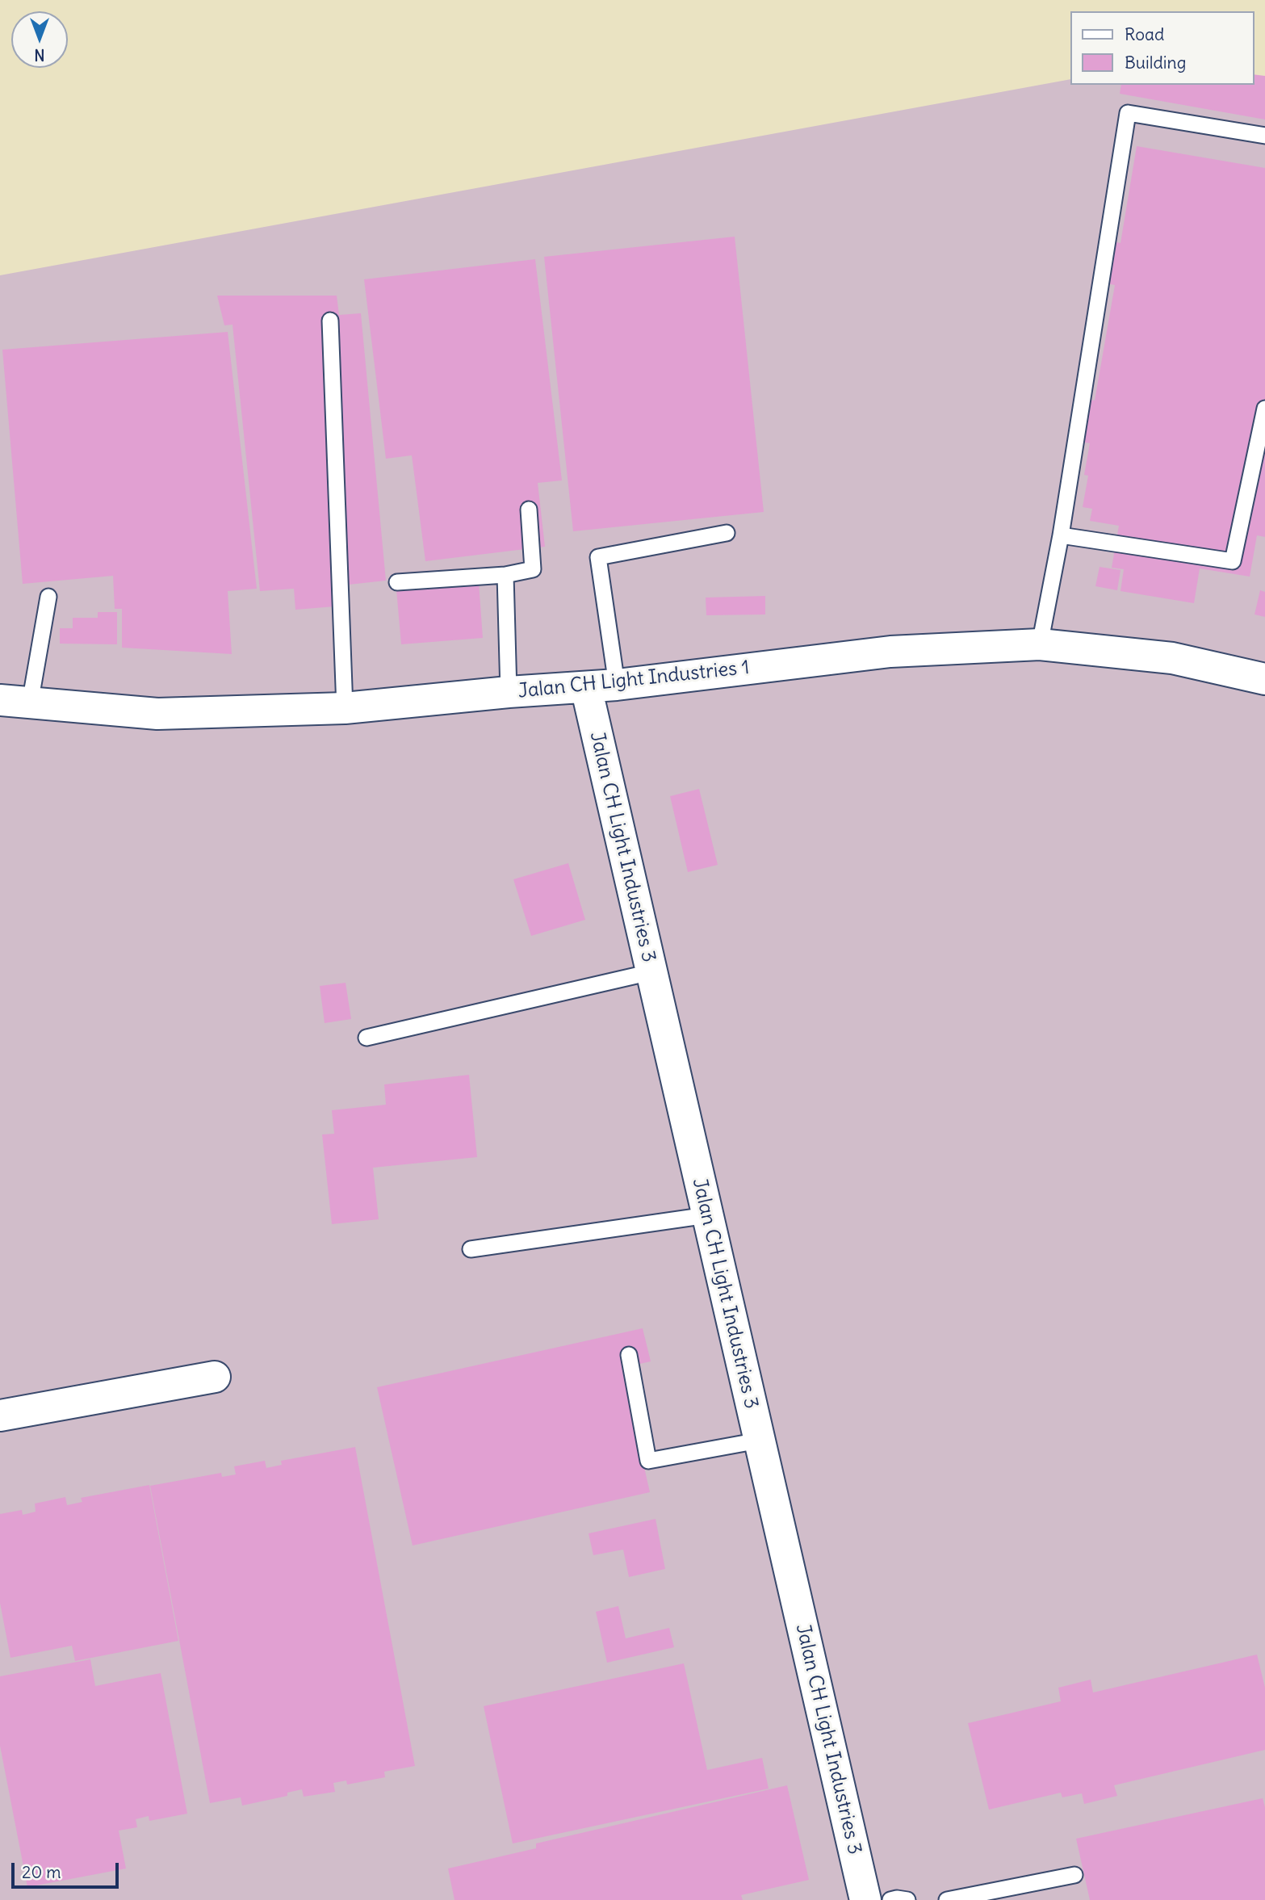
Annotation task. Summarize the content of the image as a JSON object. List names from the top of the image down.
{
  "streets": {
    "street": ["Jalan CH Light Industries 1", "Jalan CH Light Industries 3"]
  },
  "crossings": [
    ["Jalan CH Light Industries 1", "Jalan CH Light Industries 3"]
  ],
  "legend": ["Road", "Building"],
  "scale_bar": "20 m",
  "north": "bottom"
}
